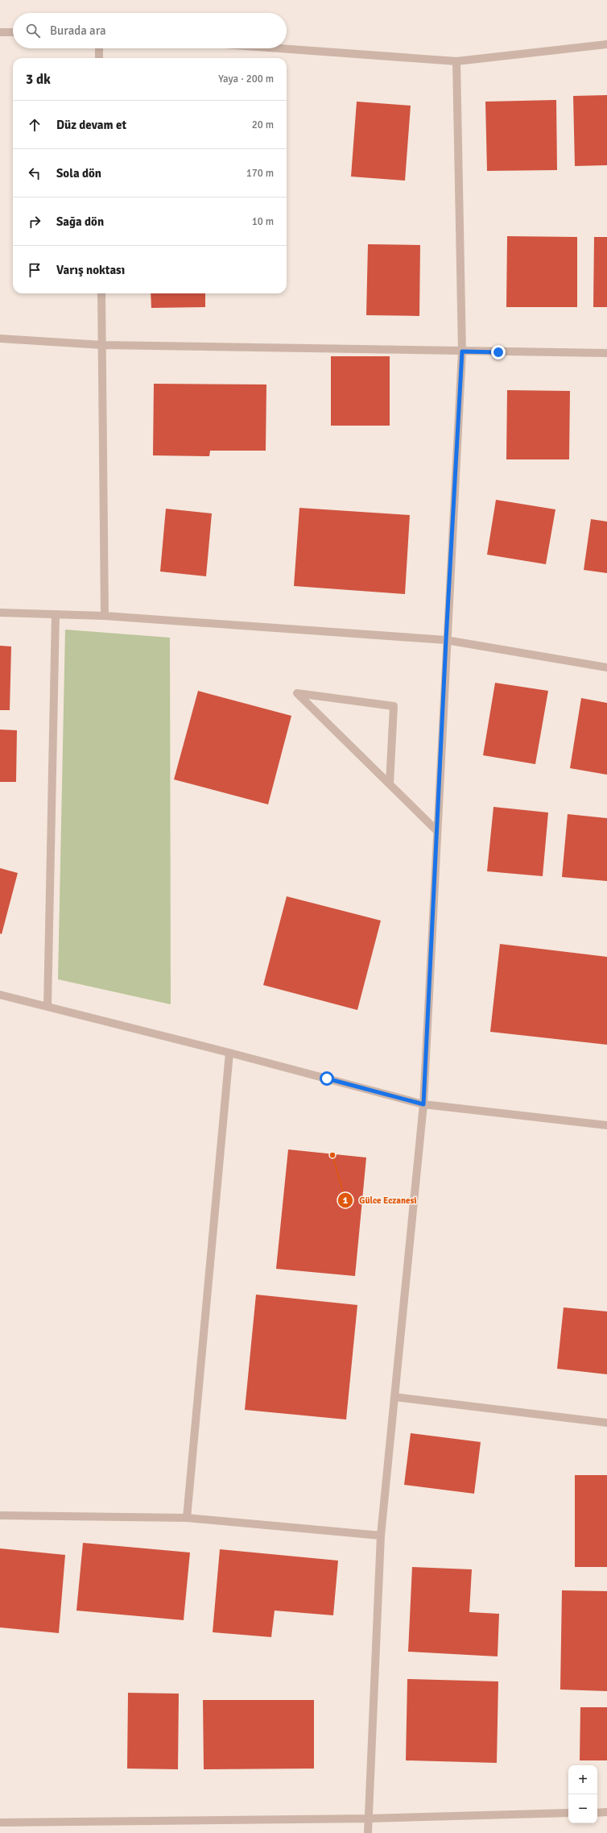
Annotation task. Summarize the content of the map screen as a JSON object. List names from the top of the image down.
{
  "places": ["Gülce Eczanesi"],
  "page": {
    "search": "Burada ara",
    "heading": ["3 dk", "Yaya · 200 m"],
    "list": [
      ["Düz devam et", "20 m"],
      ["Sola dön", "170 m"],
      ["Sağa dön", "10 m"],
      "Varış noktası"
    ],
    "map_buttons": ["+", "−"]
  }
}
